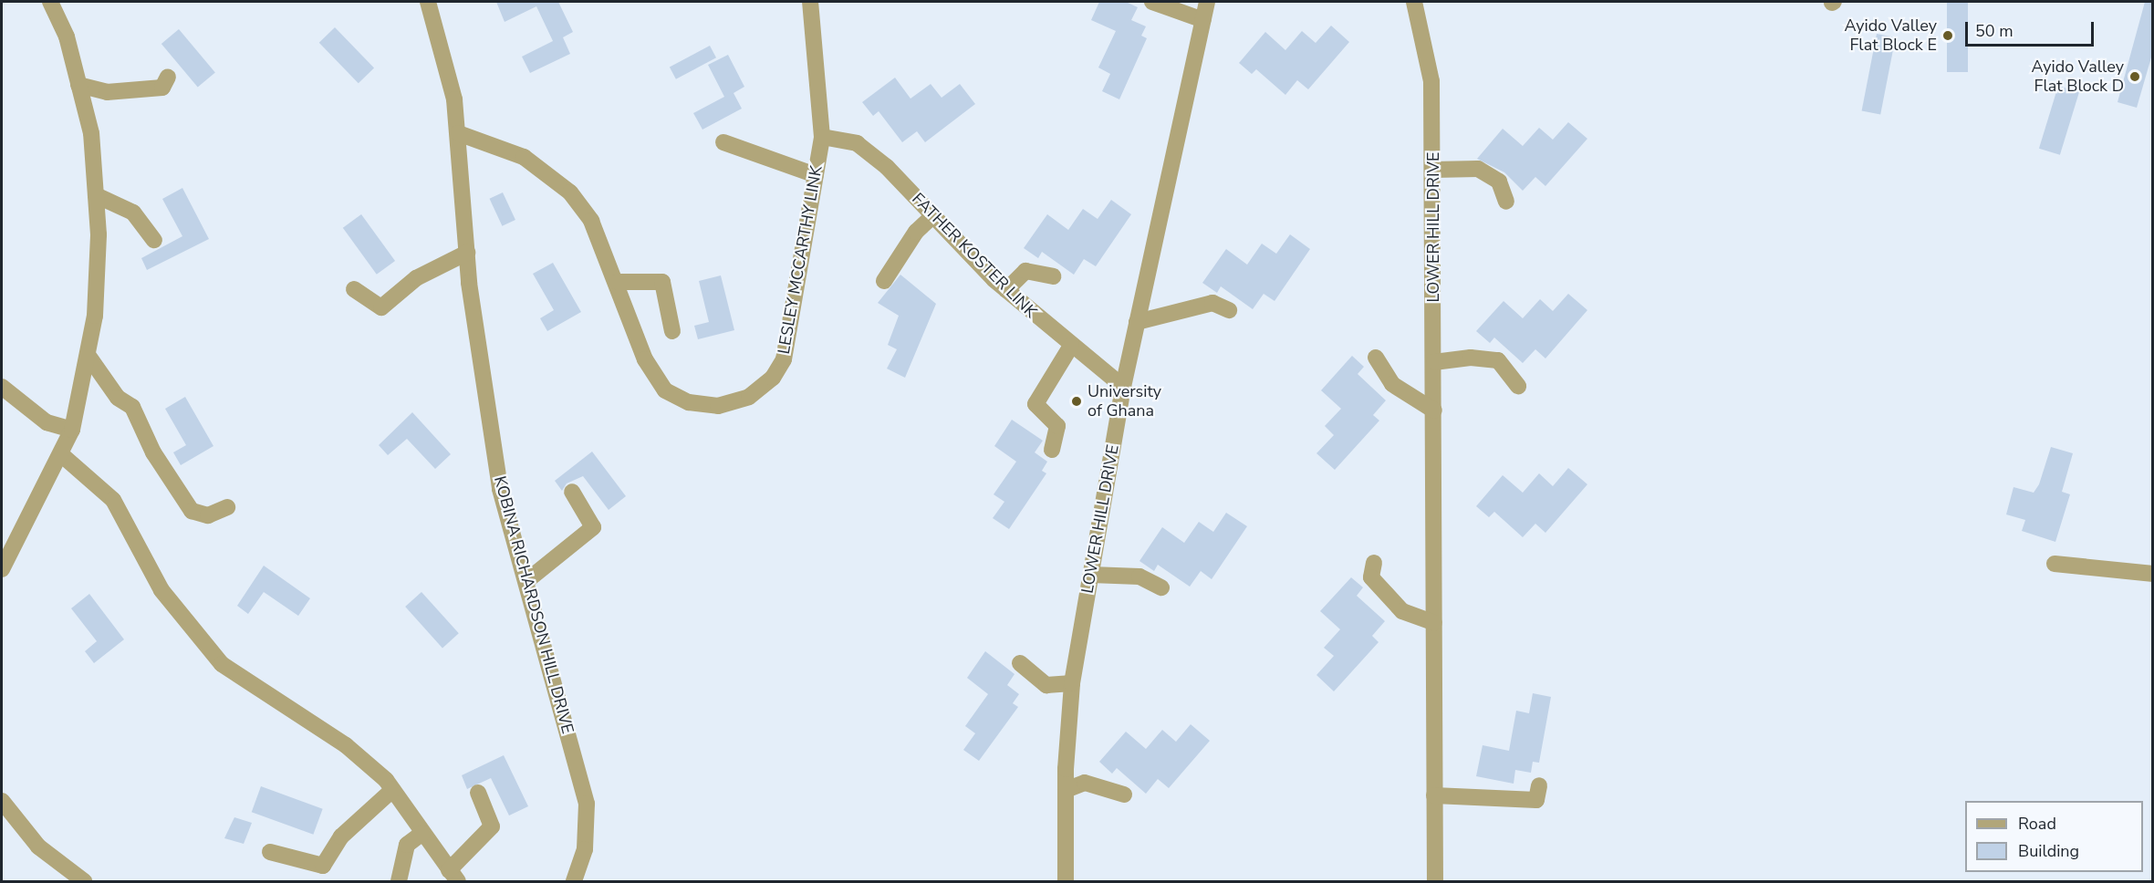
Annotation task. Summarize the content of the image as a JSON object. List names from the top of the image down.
{
  "streets": {
    "street": [
      "LOWER HILL DRIVE",
      "FATHER KOSTER LINK",
      "LESLEY MCCARTHY LINK",
      "KOBINA RICHARDSON HILL DRIVE"
    ]
  },
  "crossings": [
    ["LOWER HILL DRIVE", "FATHER KOSTER LINK"],
    ["FATHER KOSTER LINK", "LESLEY MCCARTHY LINK"],
    ["LESLEY MCCARTHY LINK", "KOBINA RICHARDSON HILL DRIVE"]
  ],
  "places": ["Ayido Valley Flat Block E", "Ayido Valley Flat Block D", "University of Ghana"],
  "legend": ["Road", "Building"],
  "scale_bar": "50 m"
}
